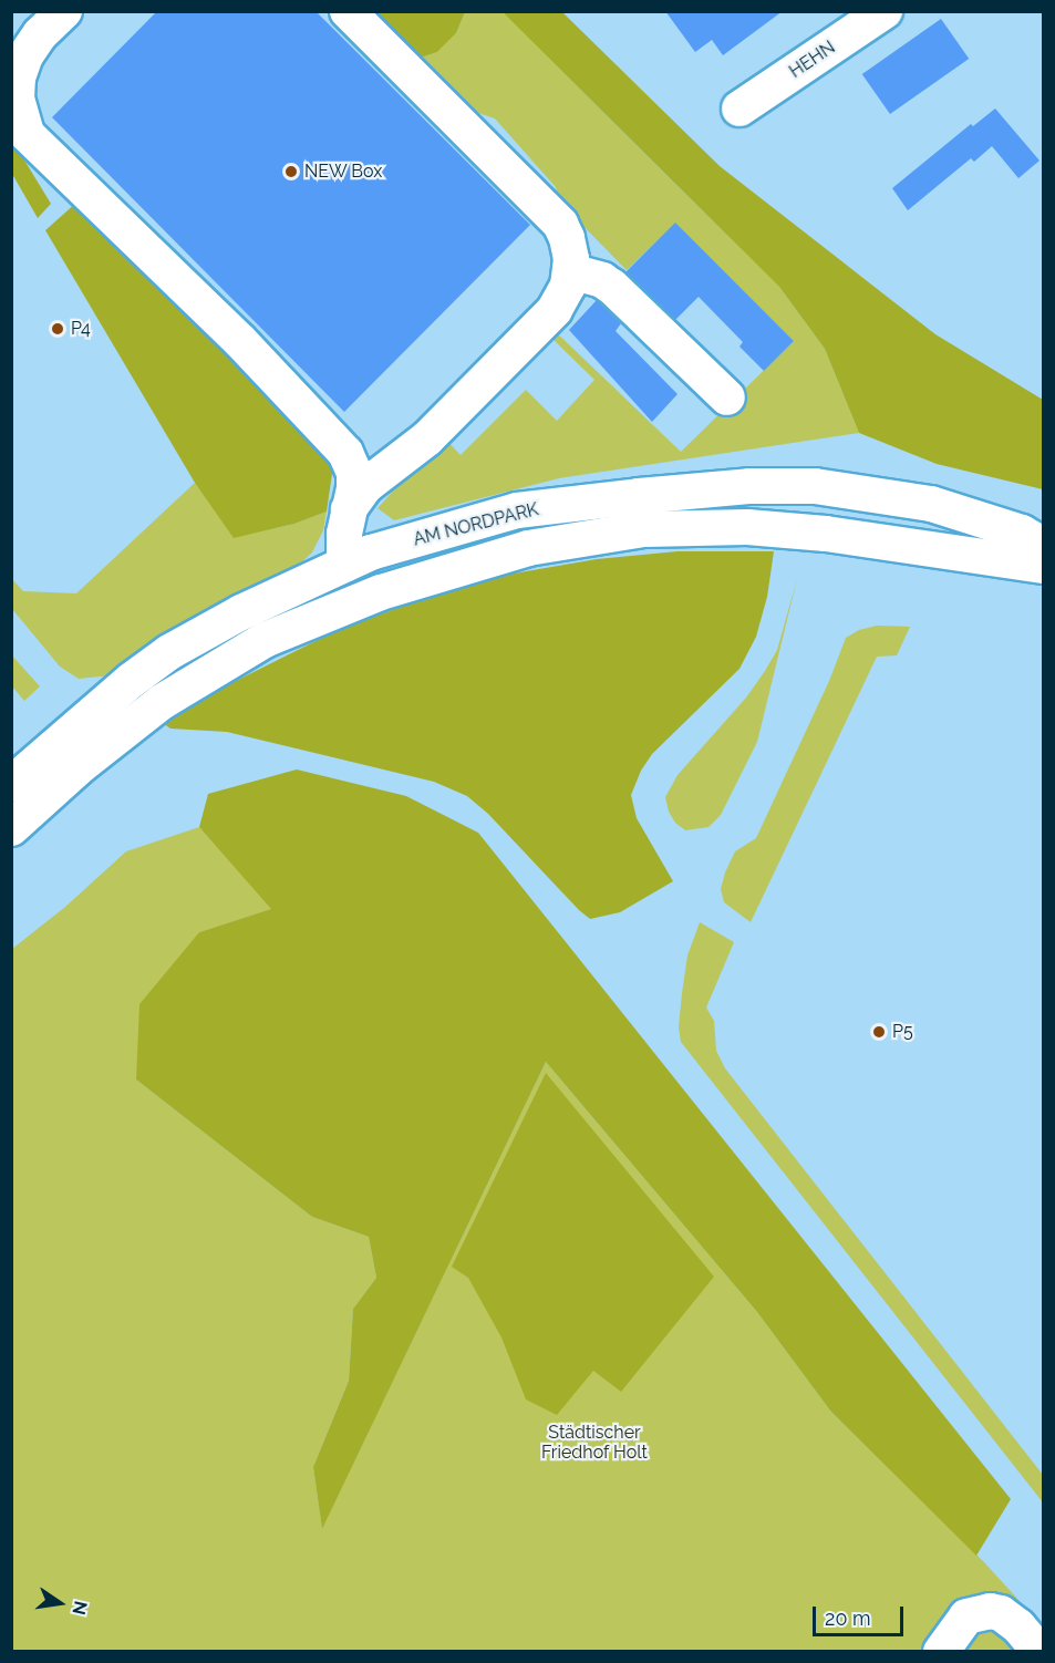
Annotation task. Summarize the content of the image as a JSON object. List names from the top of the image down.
{
  "streets": {
    "street": ["HEHN", "AM NORDPARK"]
  },
  "parks": ["Städtischer Friedhof Holt"],
  "places": ["NEW Box", "P4", "P5"],
  "scale_bar": "20 m",
  "north": "right"
}
